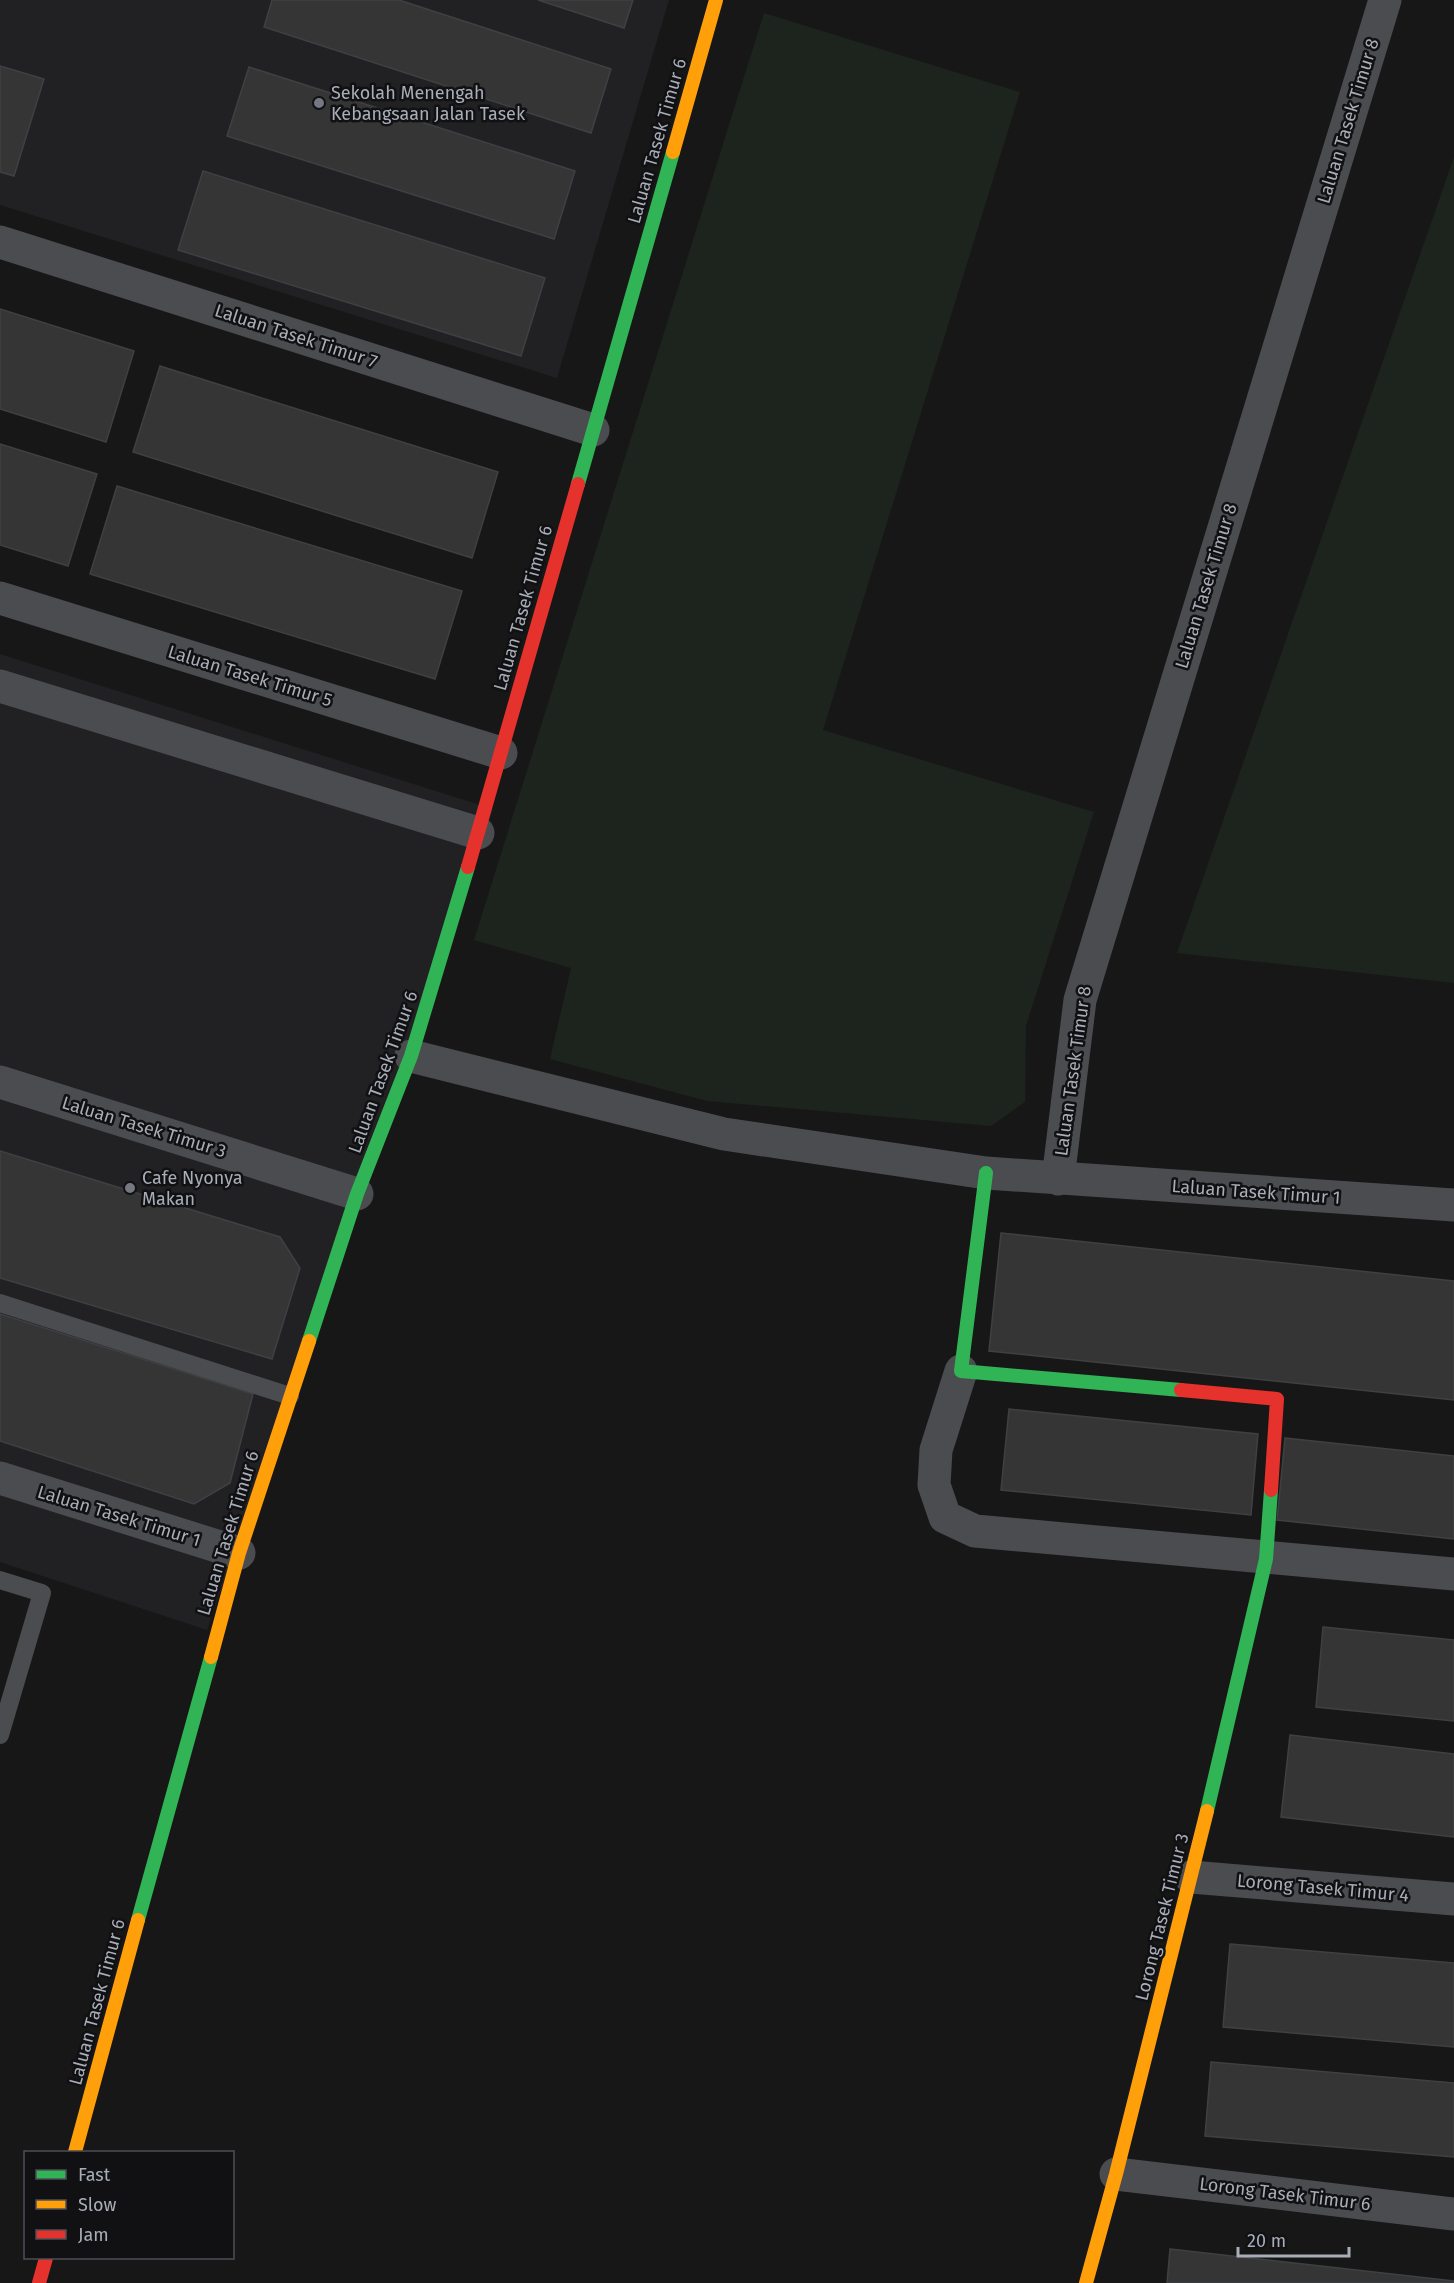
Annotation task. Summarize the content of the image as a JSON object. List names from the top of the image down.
{
  "streets": {
    "street": [
      "Laluan Tasek Timur 8",
      "Laluan Tasek Timur 6",
      "Laluan Tasek Timur 7",
      "Laluan Tasek Timur 5",
      "Laluan Tasek Timur 3",
      "Laluan Tasek Timur 1",
      "Lorong Tasek Timur 4",
      "Lorong Tasek Timur 3",
      "Lorong Tasek Timur 6"
    ]
  },
  "crossings": [
    ["Laluan Tasek Timur 8", "Laluan Tasek Timur 1"],
    ["Laluan Tasek Timur 6", "Laluan Tasek Timur 7"],
    ["Laluan Tasek Timur 6", "Laluan Tasek Timur 5"],
    ["Laluan Tasek Timur 6", "Laluan Tasek Timur 3"],
    ["Laluan Tasek Timur 6", "Laluan Tasek Timur 1"],
    ["Lorong Tasek Timur 4", "Lorong Tasek Timur 3"],
    ["Lorong Tasek Timur 3", "Lorong Tasek Timur 6"]
  ],
  "places": ["Sekolah Menengah Kebangsaan Jalan Tasek", "Cafe Nyonya Makan"],
  "legend": ["Fast", "Slow", "Jam"],
  "scale_bar": "20 m"
}
